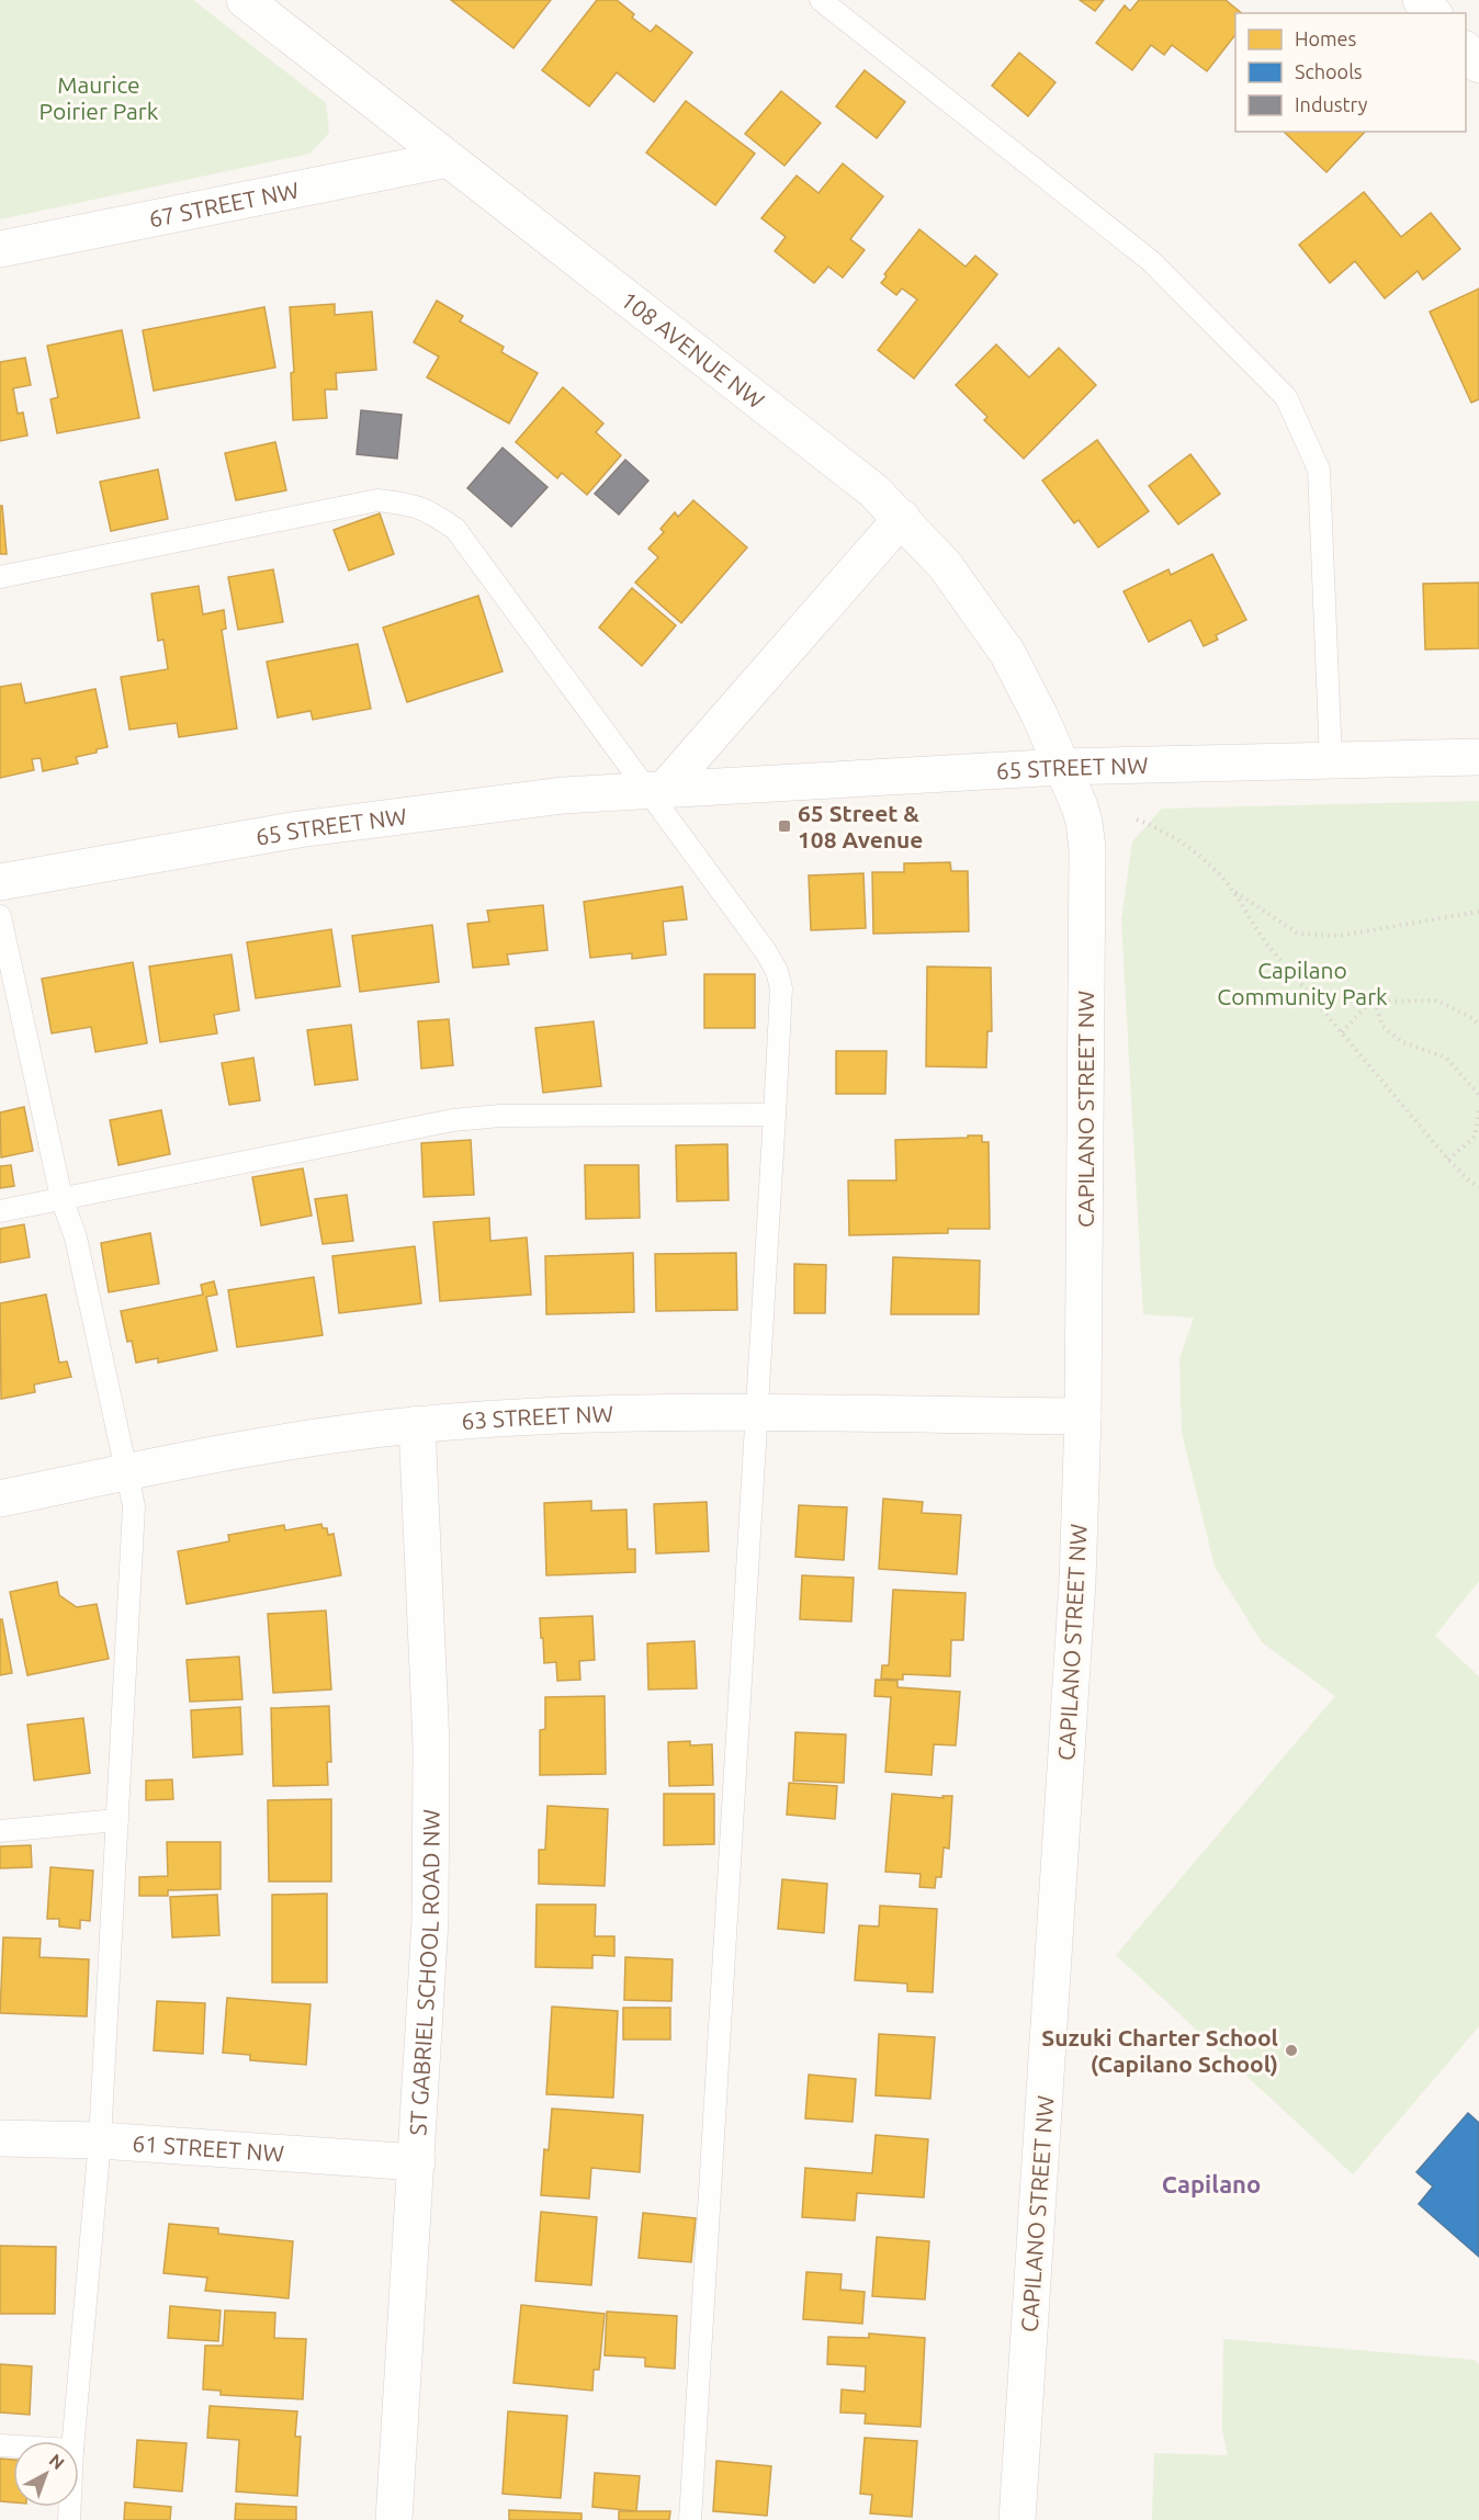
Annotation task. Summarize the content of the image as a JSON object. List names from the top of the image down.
{
  "streets": {
    "street": [
      "67 STREET NW",
      "108 AVENUE NW",
      "65 STREET NW",
      "CAPILANO STREET NW",
      "63 STREET NW",
      "ST GABRIEL SCHOOL ROAD NW",
      "61 STREET NW"
    ]
  },
  "crossings": [
    ["67 STREET NW", "108 AVENUE NW"],
    ["108 AVENUE NW", "65 STREET NW"],
    ["108 AVENUE NW", "CAPILANO STREET NW"],
    ["65 STREET NW", "CAPILANO STREET NW"],
    ["CAPILANO STREET NW", "63 STREET NW"],
    ["63 STREET NW", "ST GABRIEL SCHOOL ROAD NW"],
    ["ST GABRIEL SCHOOL ROAD NW", "61 STREET NW"]
  ],
  "districts": ["Capilano"],
  "parks": ["Maurice Poirier Park", "Capilano Community Park"],
  "places": {
    "transit": ["65 Street & 108 Avenue"],
    "other": ["Suzuki Charter School (Capilano School)"]
  },
  "legend": ["Homes", "Schools", "Industry"],
  "north": "top right"
}
